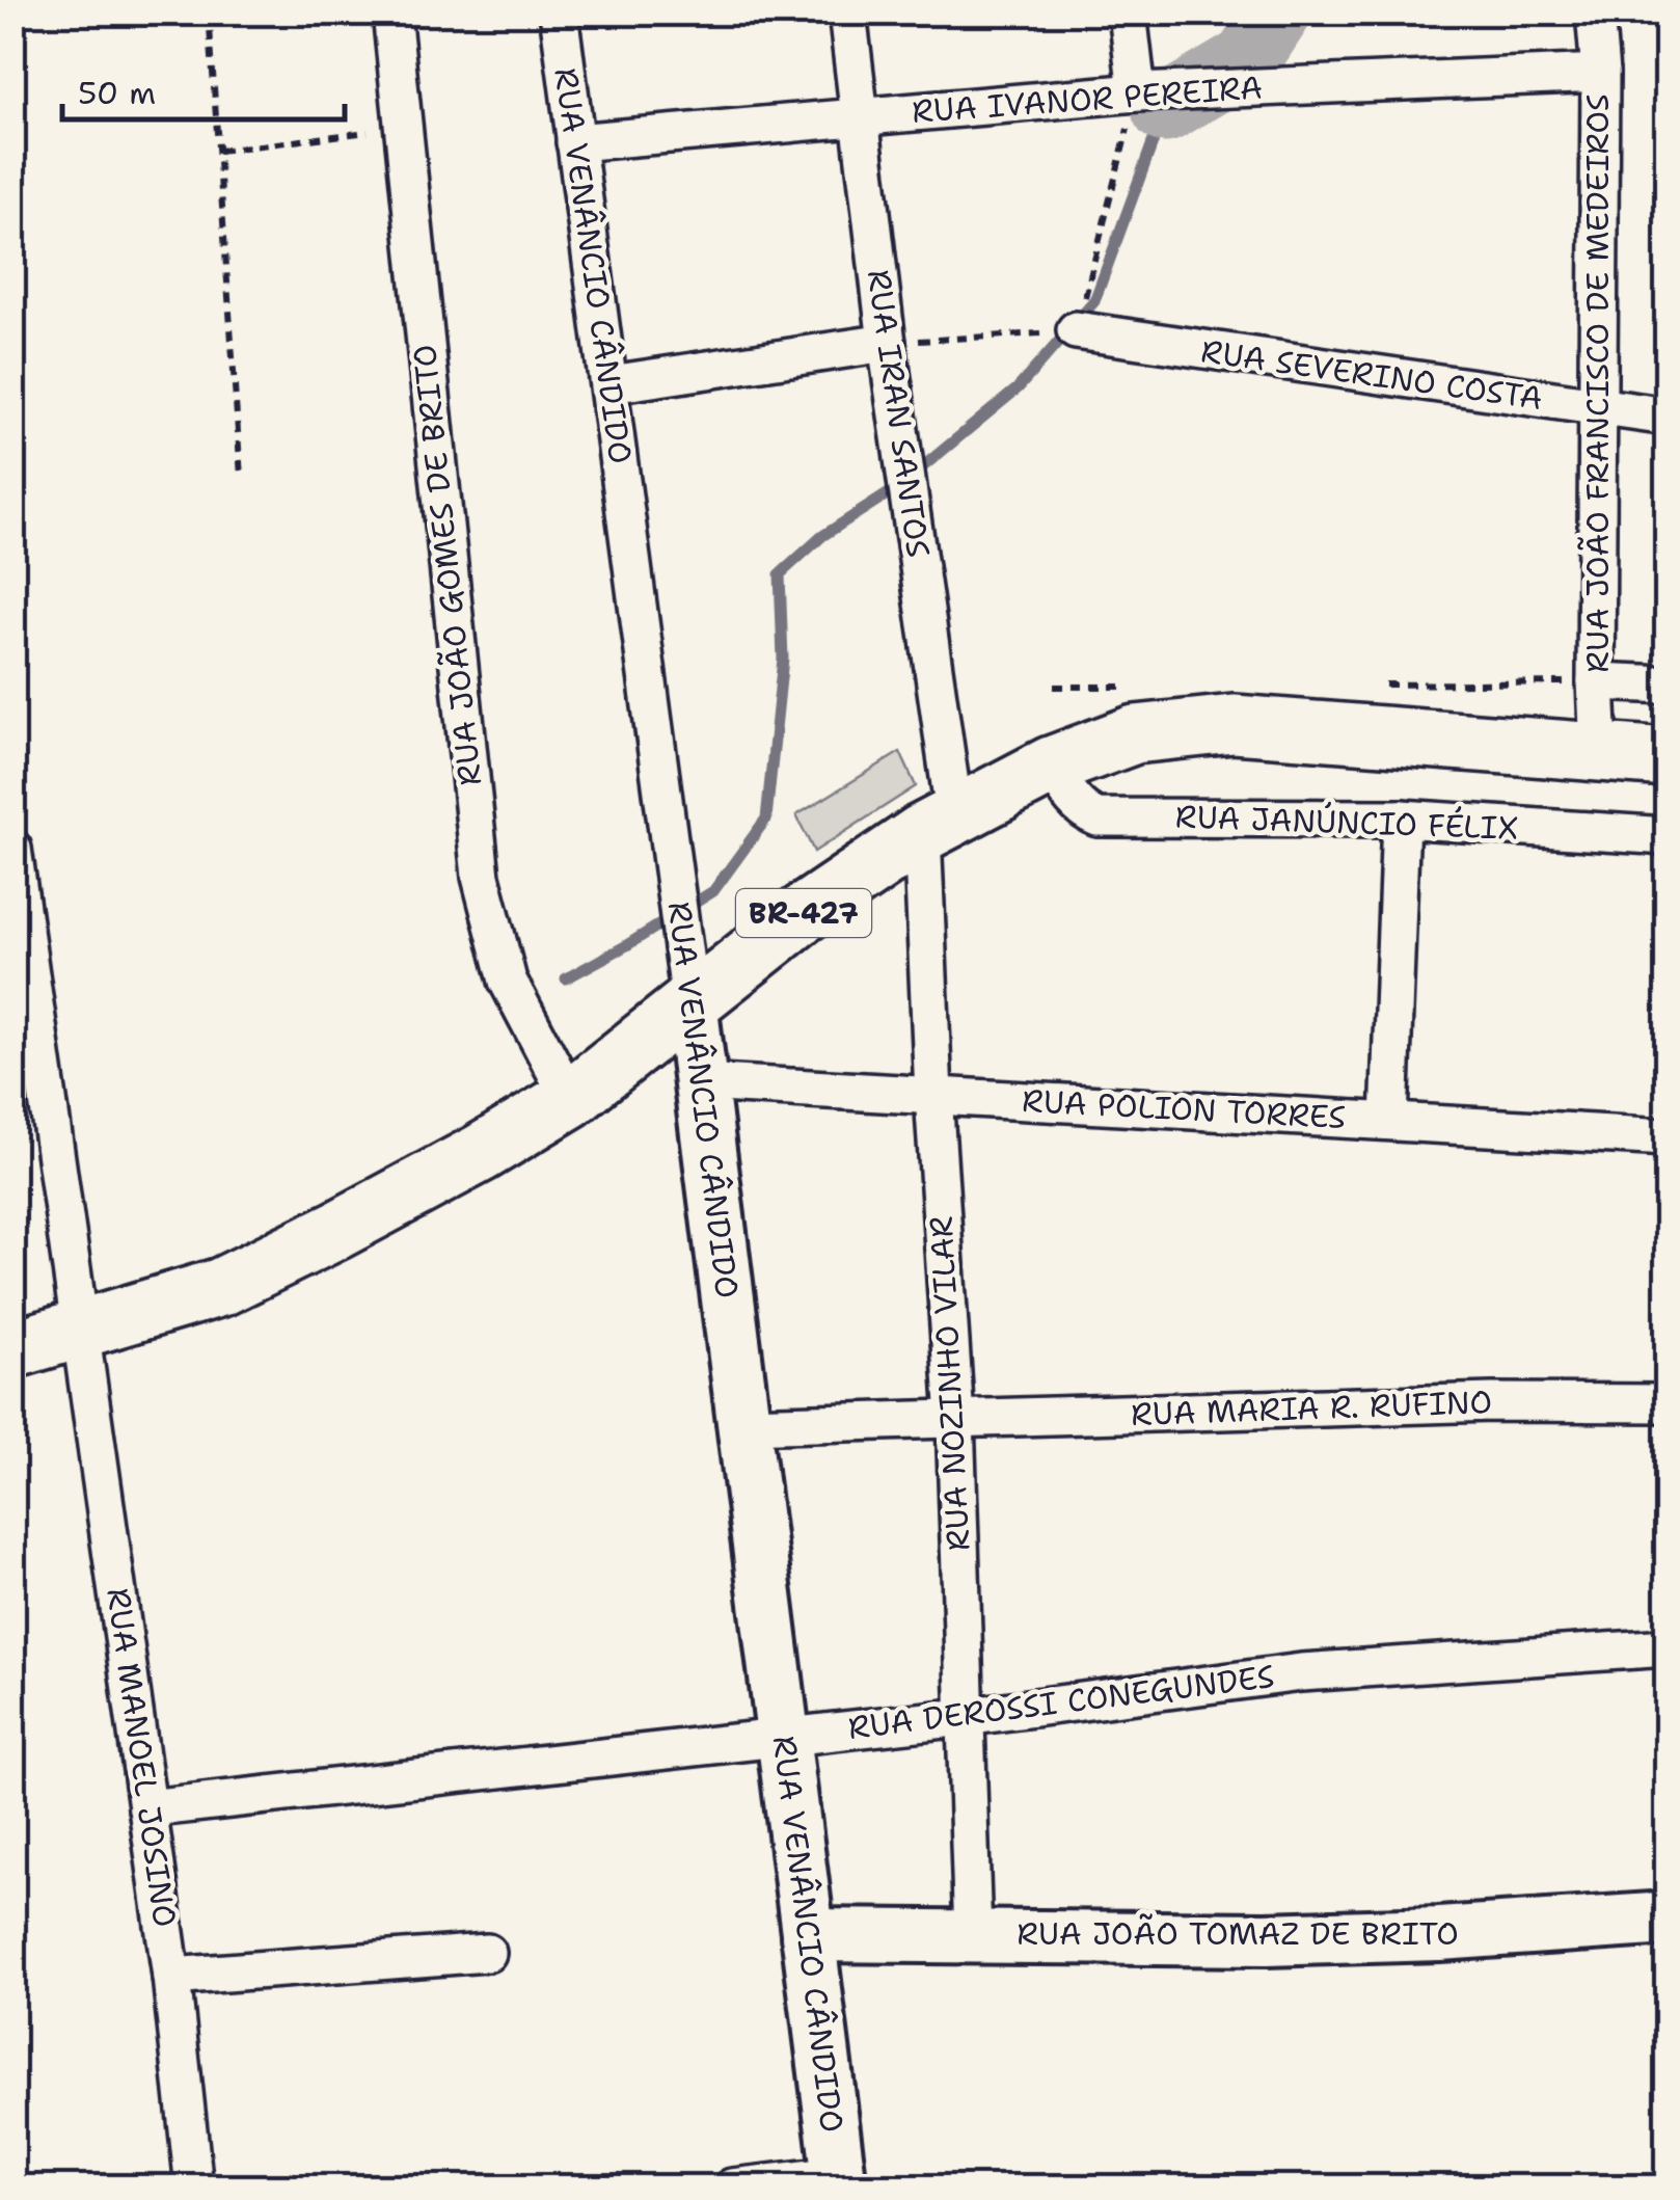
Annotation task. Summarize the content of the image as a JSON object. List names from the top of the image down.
{
  "streets": {
    "main road": ["BR-427"],
    "street": [
      "RUA IVANOR PEREIRA",
      "RUA VENÂNCIO CÂNDIDO",
      "RUA SEVERINO COSTA",
      "RUA JOÃO FRANCISCO DE MEDEIROS",
      "RUA IRAN SANTOS",
      "RUA JOÃO GOMES DE BRITO",
      "RUA JANÚNCIO FÉLIX",
      "RUA POLION TORRES",
      "RUA NOZINHO VILAR",
      "RUA MARIA R. RUFINO",
      "RUA DEROSSI CONEGUNDES",
      "RUA MANOEL JOSINO",
      "RUA JOÃO TOMAZ DE BRITO"
    ]
  },
  "crossings": [
    ["RUA IVANOR PEREIRA", "RUA VENÂNCIO CÂNDIDO"],
    ["RUA IVANOR PEREIRA", "RUA JOÃO FRANCISCO DE MEDEIROS"],
    ["RUA IVANOR PEREIRA", "RUA IRAN SANTOS"],
    ["RUA VENÂNCIO CÂNDIDO", "BR-427"],
    ["RUA VENÂNCIO CÂNDIDO", "RUA POLION TORRES"],
    ["RUA VENÂNCIO CÂNDIDO", "RUA MARIA R. RUFINO"],
    ["RUA VENÂNCIO CÂNDIDO", "RUA DEROSSI CONEGUNDES"],
    ["RUA VENÂNCIO CÂNDIDO", "RUA JOÃO TOMAZ DE BRITO"],
    ["RUA SEVERINO COSTA", "RUA JOÃO FRANCISCO DE MEDEIROS"],
    ["RUA JOÃO FRANCISCO DE MEDEIROS", "BR-427"],
    ["RUA IRAN SANTOS", "BR-427"],
    ["RUA IRAN SANTOS", "RUA NOZINHO VILAR"],
    ["RUA JOÃO GOMES DE BRITO", "BR-427"],
    ["RUA JANÚNCIO FÉLIX", "BR-427"],
    ["BR-427", "RUA NOZINHO VILAR"],
    ["BR-427", "RUA MANOEL JOSINO"],
    ["RUA POLION TORRES", "RUA NOZINHO VILAR"],
    ["RUA NOZINHO VILAR", "RUA MARIA R. RUFINO"],
    ["RUA NOZINHO VILAR", "RUA DEROSSI CONEGUNDES"],
    ["RUA NOZINHO VILAR", "RUA JOÃO TOMAZ DE BRITO"],
    ["RUA DEROSSI CONEGUNDES", "RUA MANOEL JOSINO"]
  ],
  "scale_bar": "50 m"
}
